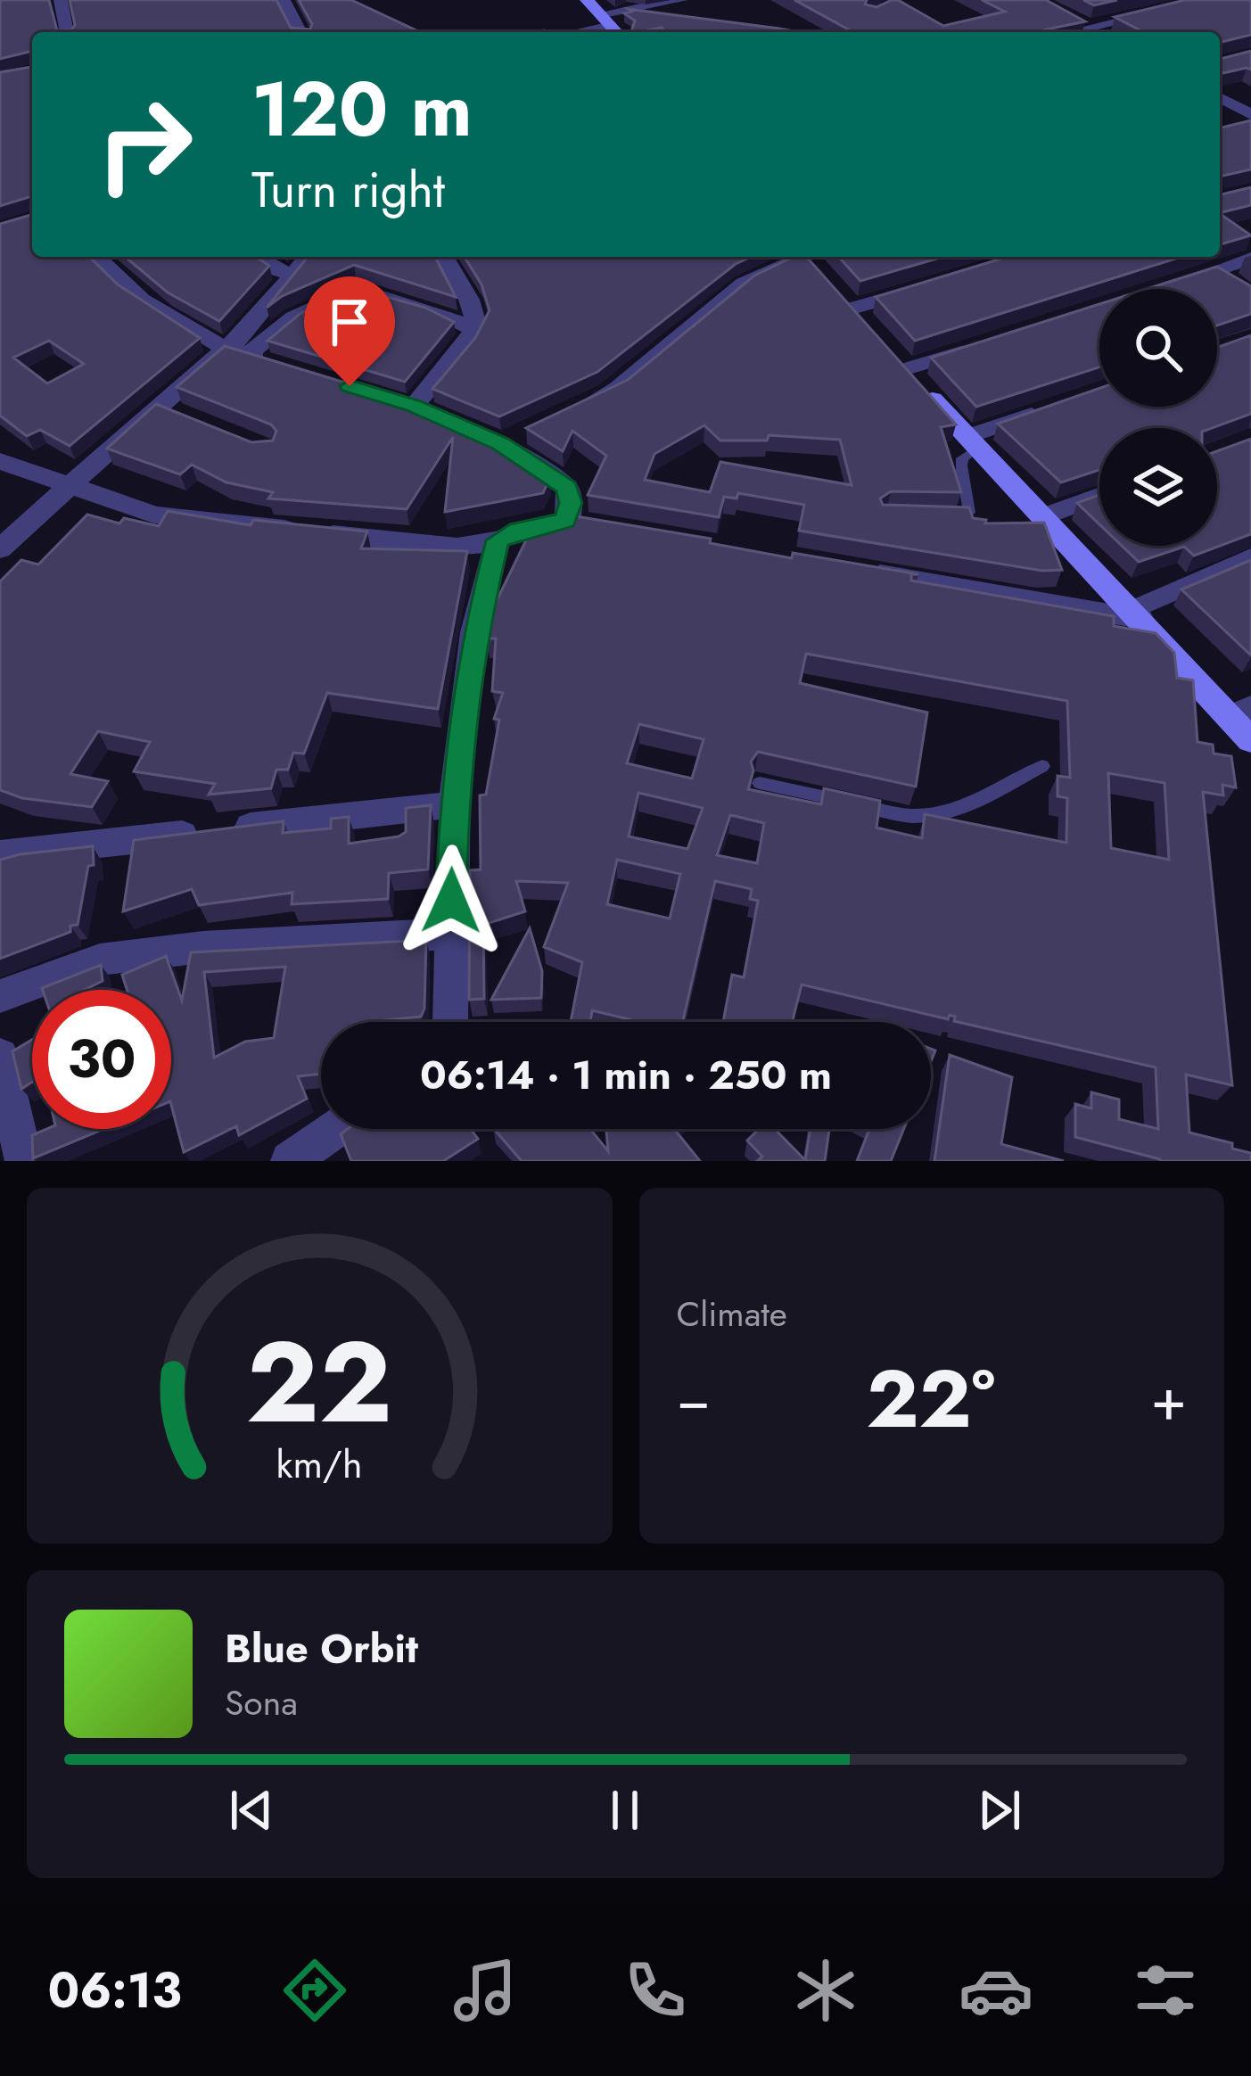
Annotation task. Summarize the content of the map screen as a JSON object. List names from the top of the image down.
{
  "page": {
    "turn": ["120 m", "Turn right"],
    "limit": "30",
    "trip": "06:14 · 1 min · 250 m",
    "tile": "Climate",
    "heat": ["−", "22°", "+"],
    "song": ["Blue Orbit", "Sona"],
    "tabs": "06:13",
    "gauge": ["22", "km/h"]
  }
}
